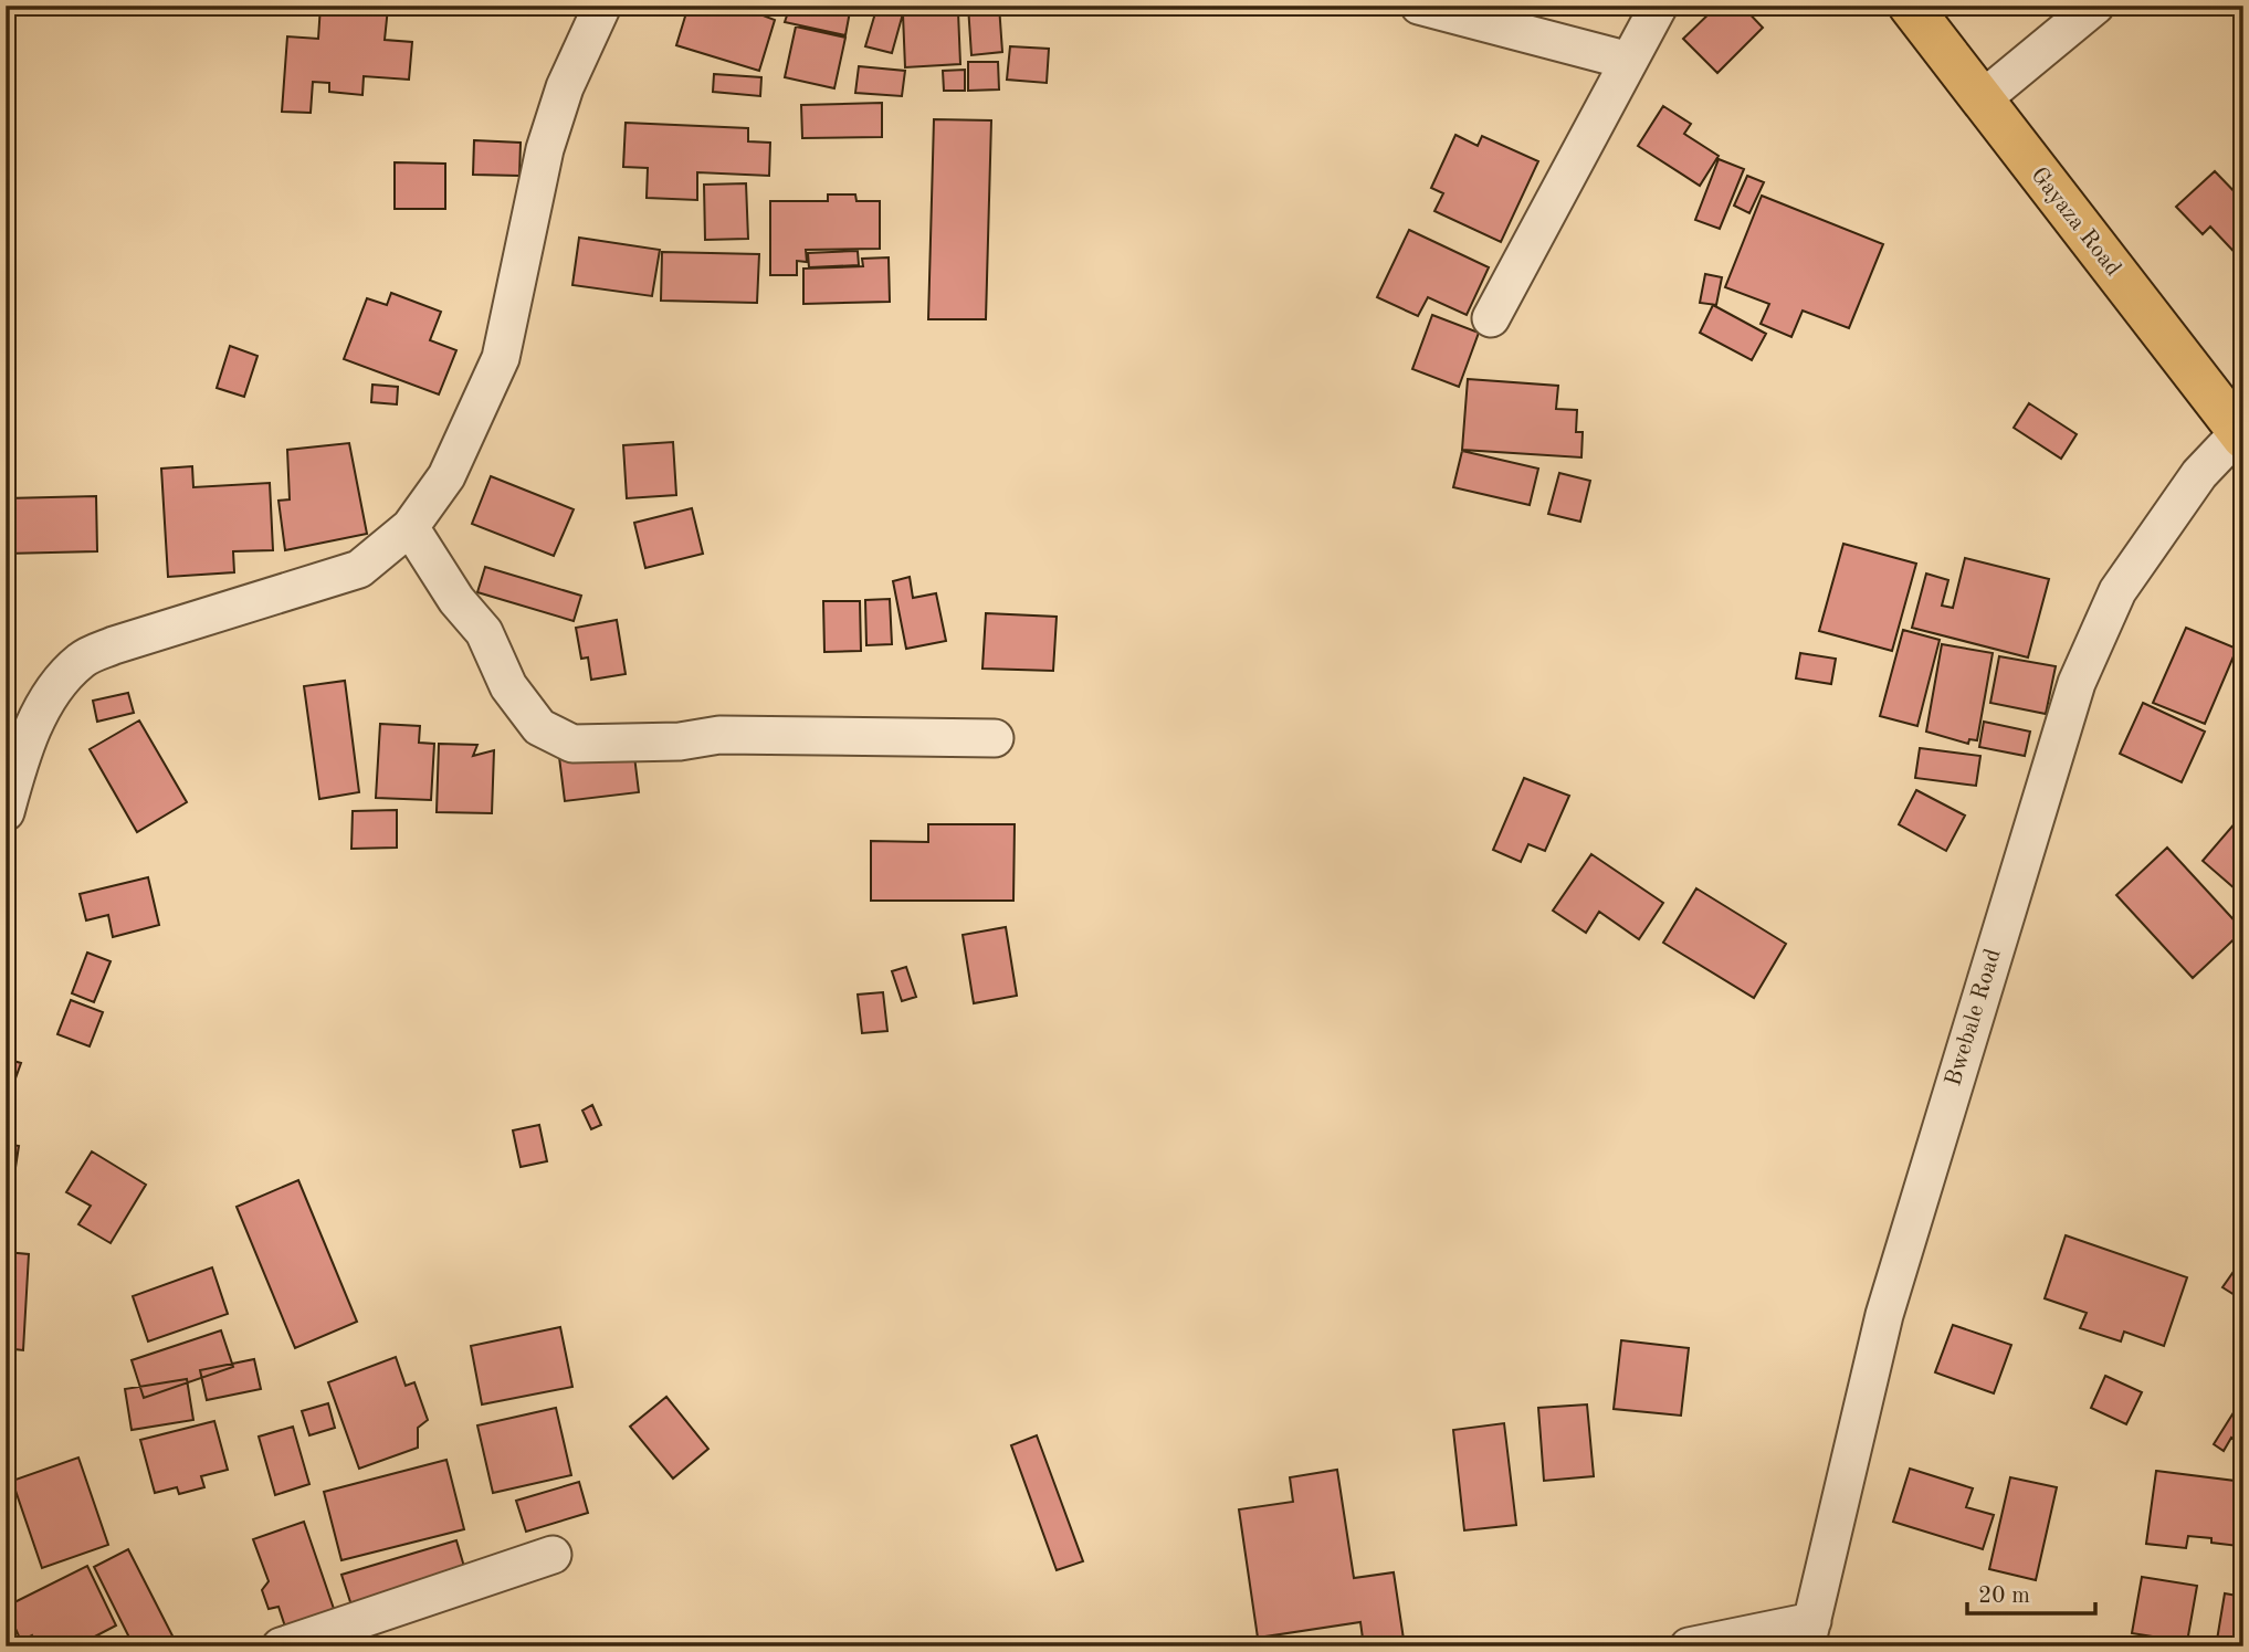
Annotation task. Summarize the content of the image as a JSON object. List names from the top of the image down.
{
  "streets": {
    "main road": ["Gayaza Road"],
    "street": ["Bwebale Road"]
  },
  "crossings": [
    ["Gayaza Road", "Bwebale Road"]
  ],
  "scale_bar": "20 m"
}
